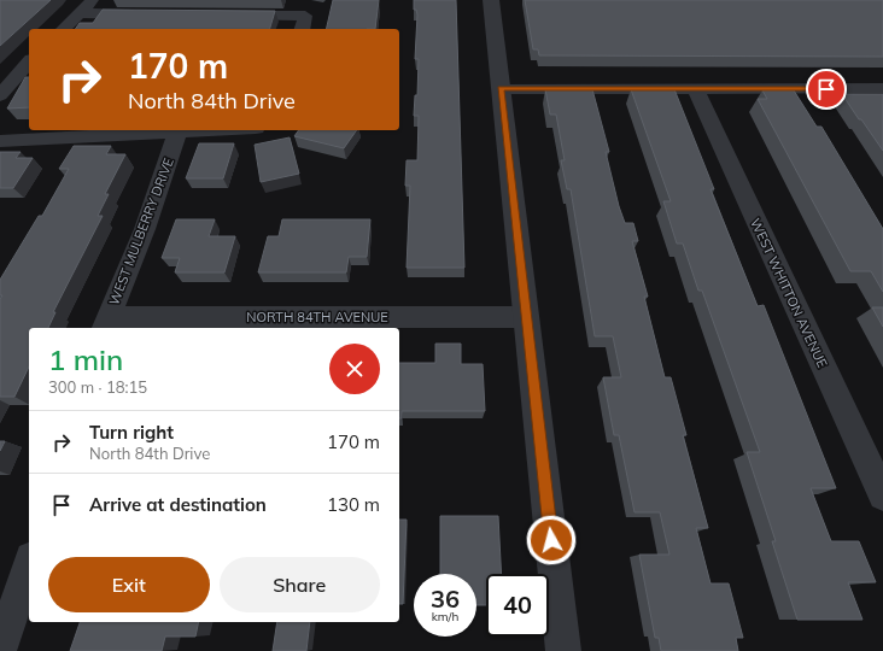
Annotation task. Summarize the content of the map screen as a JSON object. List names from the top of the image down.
{
  "streets": {
    "street": ["WEST MULBERRY DRIVE", "WEST WHITTON AVENUE", "NORTH 84TH AVENUE"]
  },
  "crossings": [
    ["WEST MULBERRY DRIVE", "NORTH 84TH AVENUE"]
  ],
  "page": {
    "turn": ["170 m", "North 84th Drive"],
    "heading": ["1 min", "300 m · 18:15"],
    "list": [
      {
        "name": "Turn right",
        "note": "North 84th Drive",
        "value": "170 m"
      },
      {
        "name": "Arrive at destination",
        "value": "130 m"
      }
    ],
    "buttons": ["Exit", "Share"],
    "speed": "36 km/h",
    "limit": "40"
  }
}
